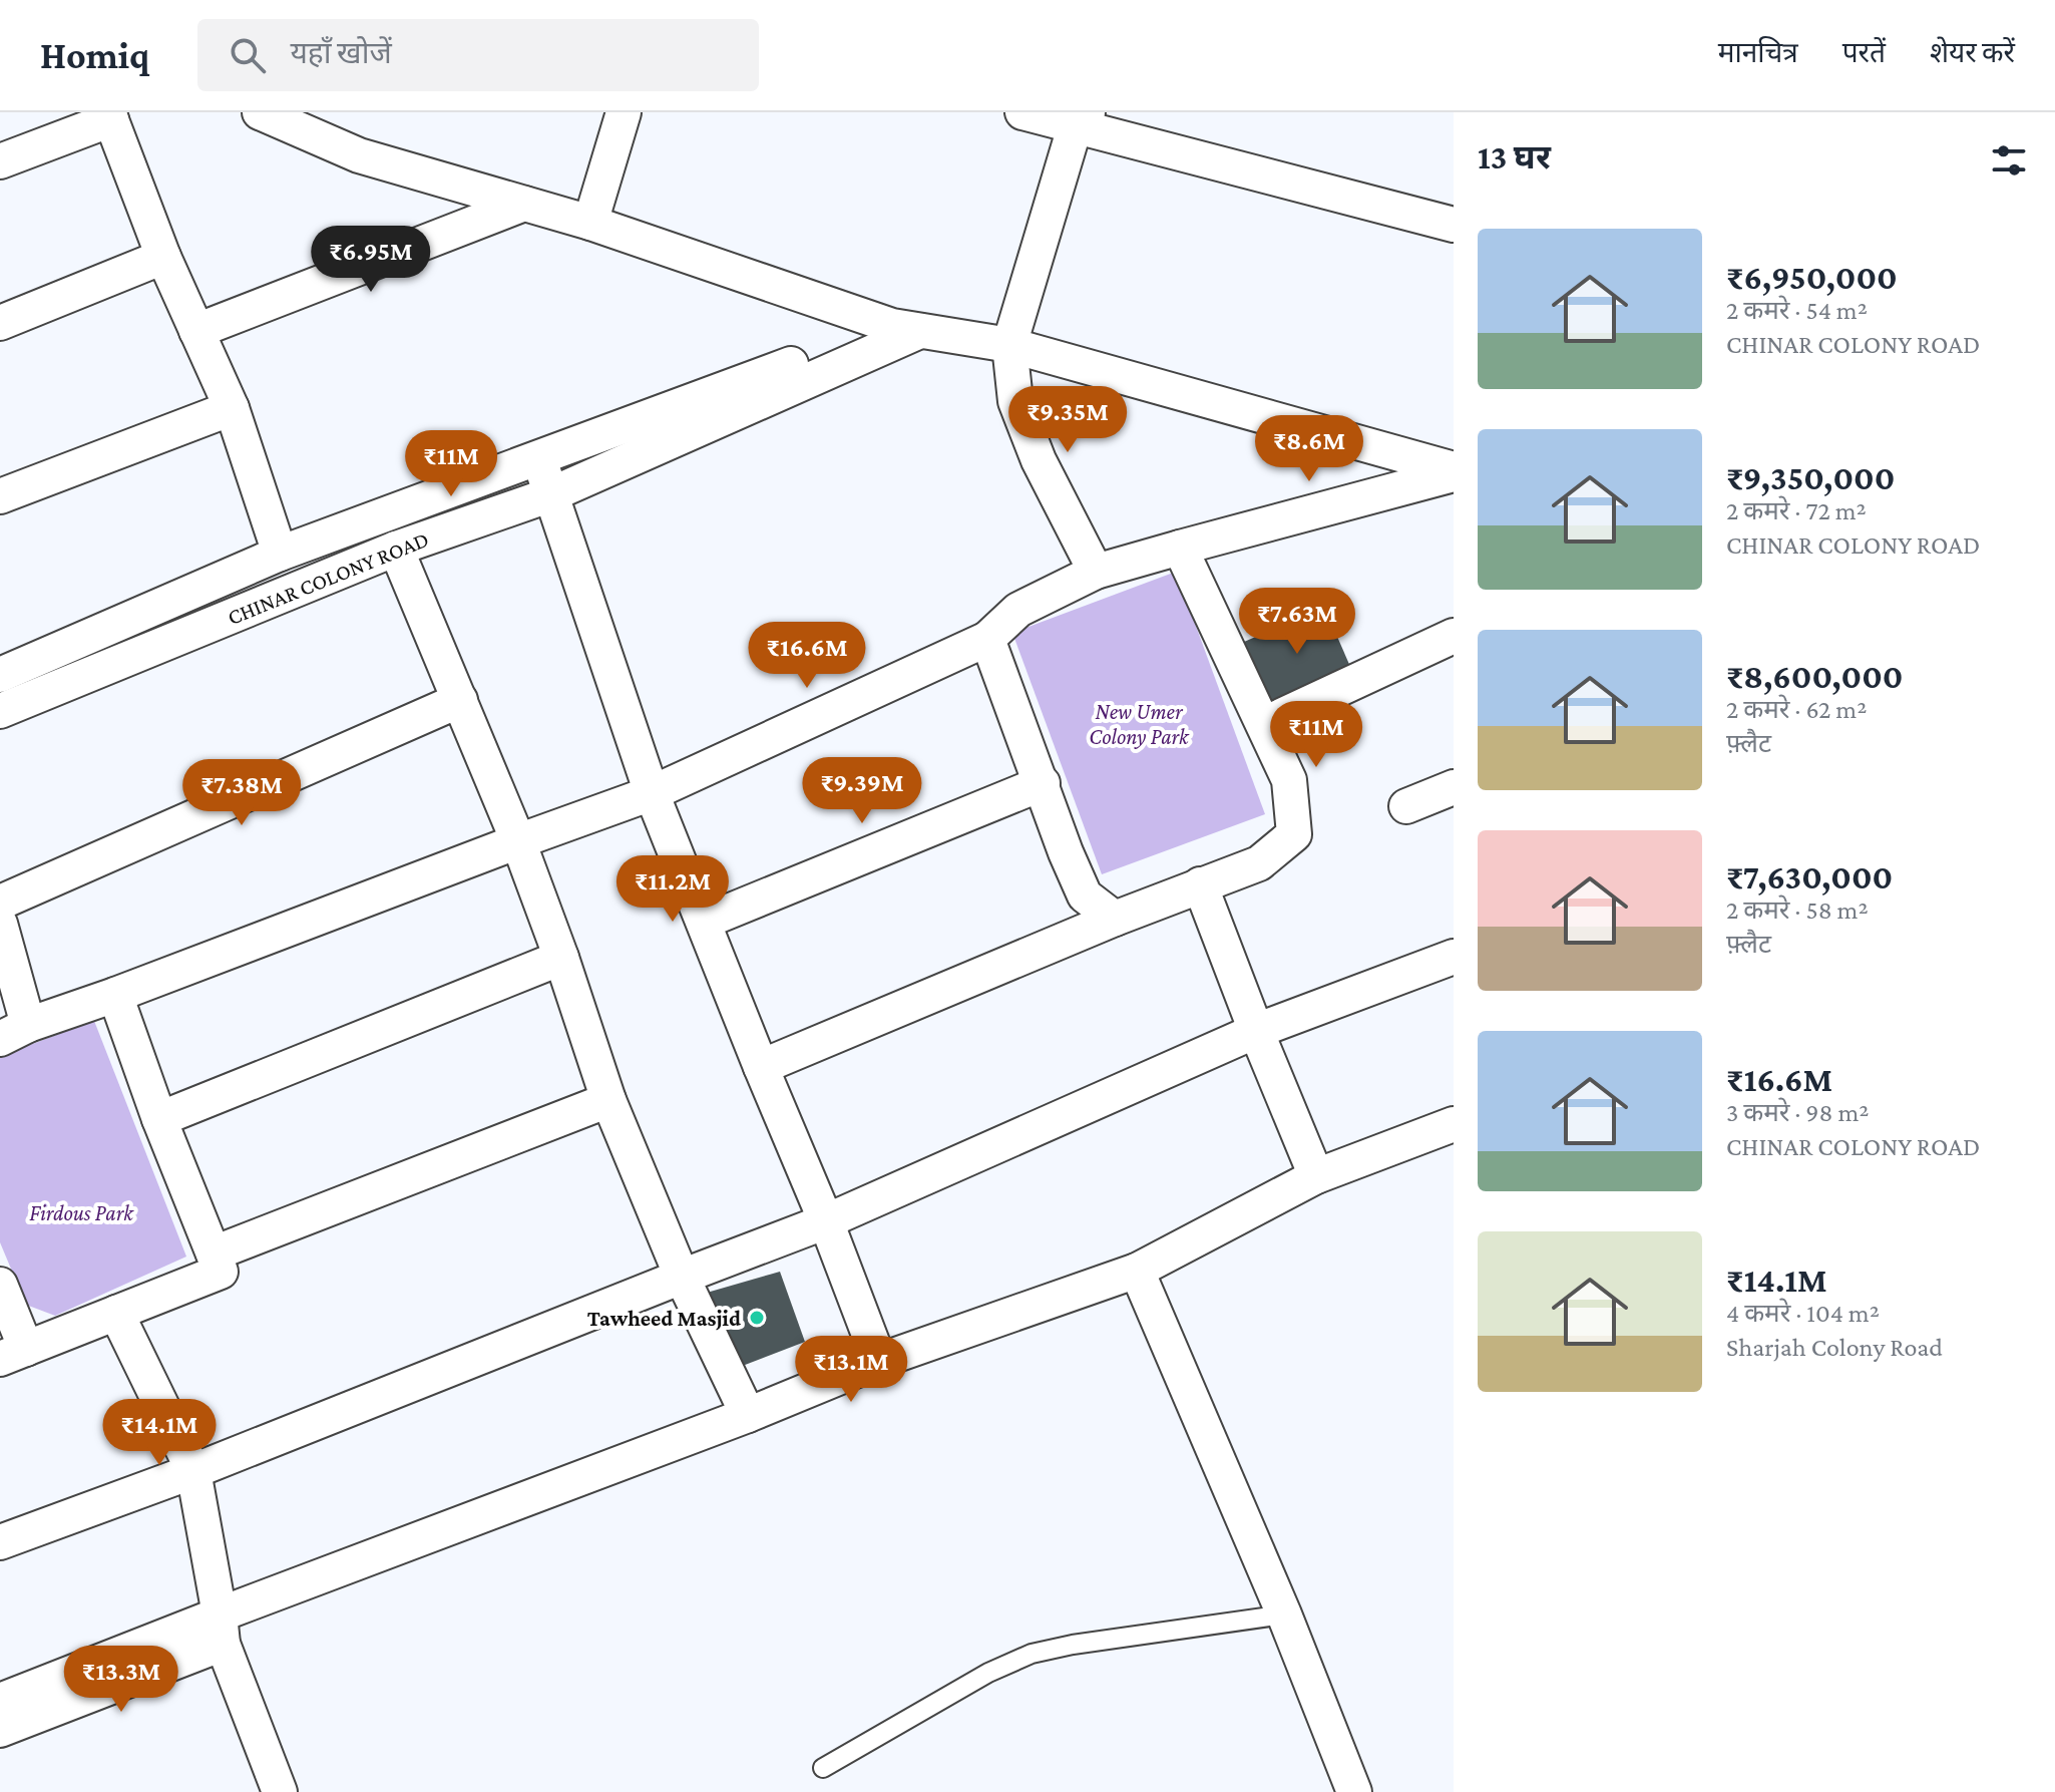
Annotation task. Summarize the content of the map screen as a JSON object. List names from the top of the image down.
{
  "streets": {
    "street": ["CHINAR COLONY ROAD"]
  },
  "parks": ["New Umer Colony Park", "Firdous Park"],
  "places": ["Tawheed Masjid"],
  "page": {
    "header": "Homiq",
    "search": "यहाँ खोजें",
    "nav": ["मानचित्र", "परतें", "शेयर करें"],
    "heading": "13 घर",
    "list": [
      {
        "name": "₹6,950,000",
        "note": "2 कमरे · 54 m² · CHINAR COLONY ROAD"
      },
      {
        "name": "₹9,350,000",
        "note": "2 कमरे · 72 m² · CHINAR COLONY ROAD"
      },
      {
        "name": "₹8,600,000",
        "note": "2 कमरे · 62 m² · फ़्लैट"
      },
      {
        "name": "₹7,630,000",
        "note": "2 कमरे · 58 m² · फ़्लैट"
      },
      {
        "name": "₹16.6M",
        "note": "3 कमरे · 98 m² · CHINAR COLONY ROAD"
      },
      {
        "name": "₹14.1M",
        "note": "4 कमरे · 104 m² · Sharjah Colony Road"
      }
    ],
    "price": [
      "₹6.95M",
      "₹9.35M",
      "₹8.6M",
      "₹11M",
      "₹7.63M",
      "₹16.6M",
      "₹11M",
      "₹9.39M",
      "₹7.38M",
      "₹11.2M",
      "₹13.1M",
      "₹14.1M",
      "₹13.3M"
    ]
  }
}
